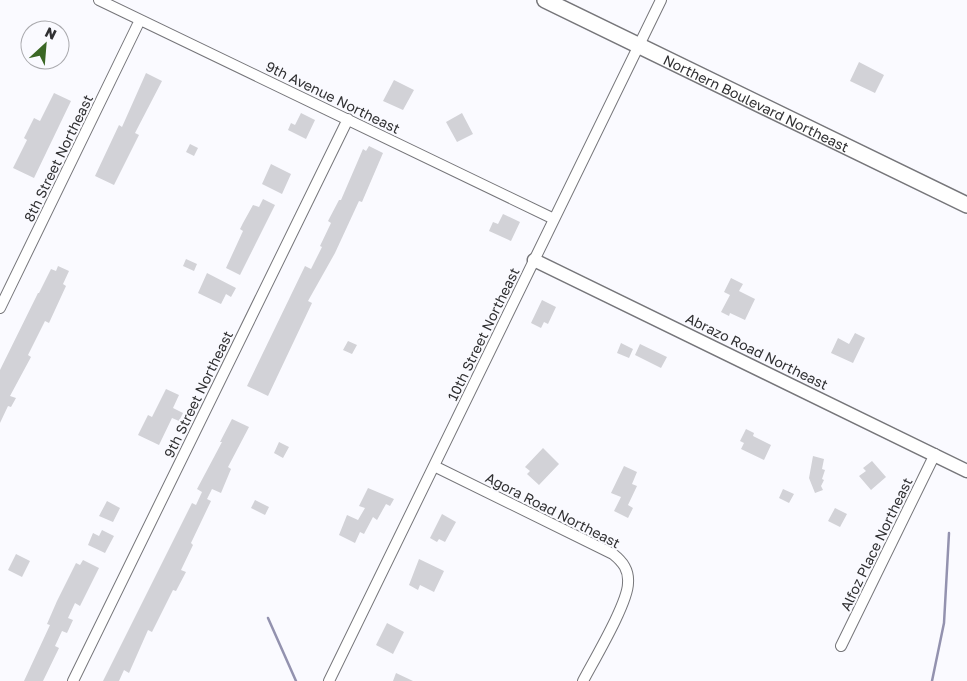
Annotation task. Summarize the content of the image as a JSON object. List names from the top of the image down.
{
  "streets": {
    "main road": ["Northern Boulevard Northeast"],
    "street": [
      "9th Avenue Northeast",
      "8th Street Northeast",
      "10th Street Northeast",
      "Abrazo Road Northeast",
      "9th Street Northeast",
      "Agora Road Northeast",
      "Alfoz Place Northeast"
    ]
  },
  "crossings": [
    ["9th Avenue Northeast", "8th Street Northeast"],
    ["9th Avenue Northeast", "10th Street Northeast"],
    ["9th Avenue Northeast", "9th Street Northeast"],
    ["Northern Boulevard Northeast", "10th Street Northeast"],
    ["10th Street Northeast", "Abrazo Road Northeast"],
    ["10th Street Northeast", "Agora Road Northeast"],
    ["Abrazo Road Northeast", "Alfoz Place Northeast"]
  ],
  "north": "top right"
}
